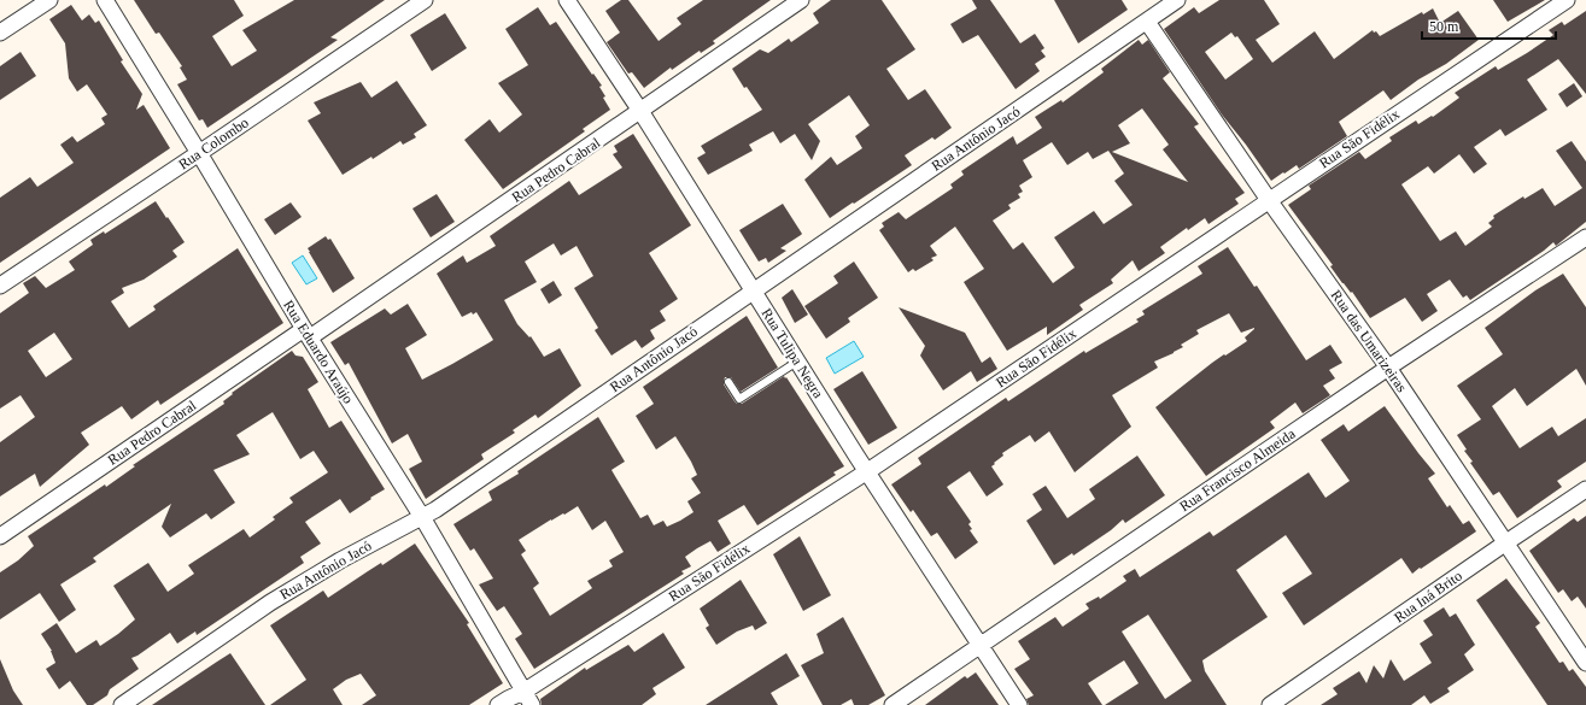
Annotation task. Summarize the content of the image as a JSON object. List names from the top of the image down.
{
  "streets": {
    "street": [
      "Rua Antônio Jacó",
      "Rua São Fidélix",
      "Rua Colombo",
      "Rua Pedro Cabral",
      "Rua das Umarizeiras",
      "Rua Eduardo Araújo",
      "Rua Tulipa Negra",
      "Rua Francisco Almeida",
      "Rua Iná Brito"
    ]
  },
  "crossings": [
    ["Rua Antônio Jacó", "Rua das Umarizeiras"],
    ["Rua Antônio Jacó", "Rua Eduardo Araújo"],
    ["Rua Antônio Jacó", "Rua Tulipa Negra"],
    ["Rua São Fidélix", "Rua das Umarizeiras"],
    ["Rua São Fidélix", "Rua Eduardo Araújo"],
    ["Rua São Fidélix", "Rua Tulipa Negra"],
    ["Rua Colombo", "Rua Eduardo Araújo"],
    ["Rua Pedro Cabral", "Rua Eduardo Araújo"],
    ["Rua Pedro Cabral", "Rua Tulipa Negra"],
    ["Rua das Umarizeiras", "Rua Francisco Almeida"],
    ["Rua das Umarizeiras", "Rua Iná Brito"],
    ["Rua Tulipa Negra", "Rua Francisco Almeida"]
  ],
  "scale_bar": "50 m"
}
